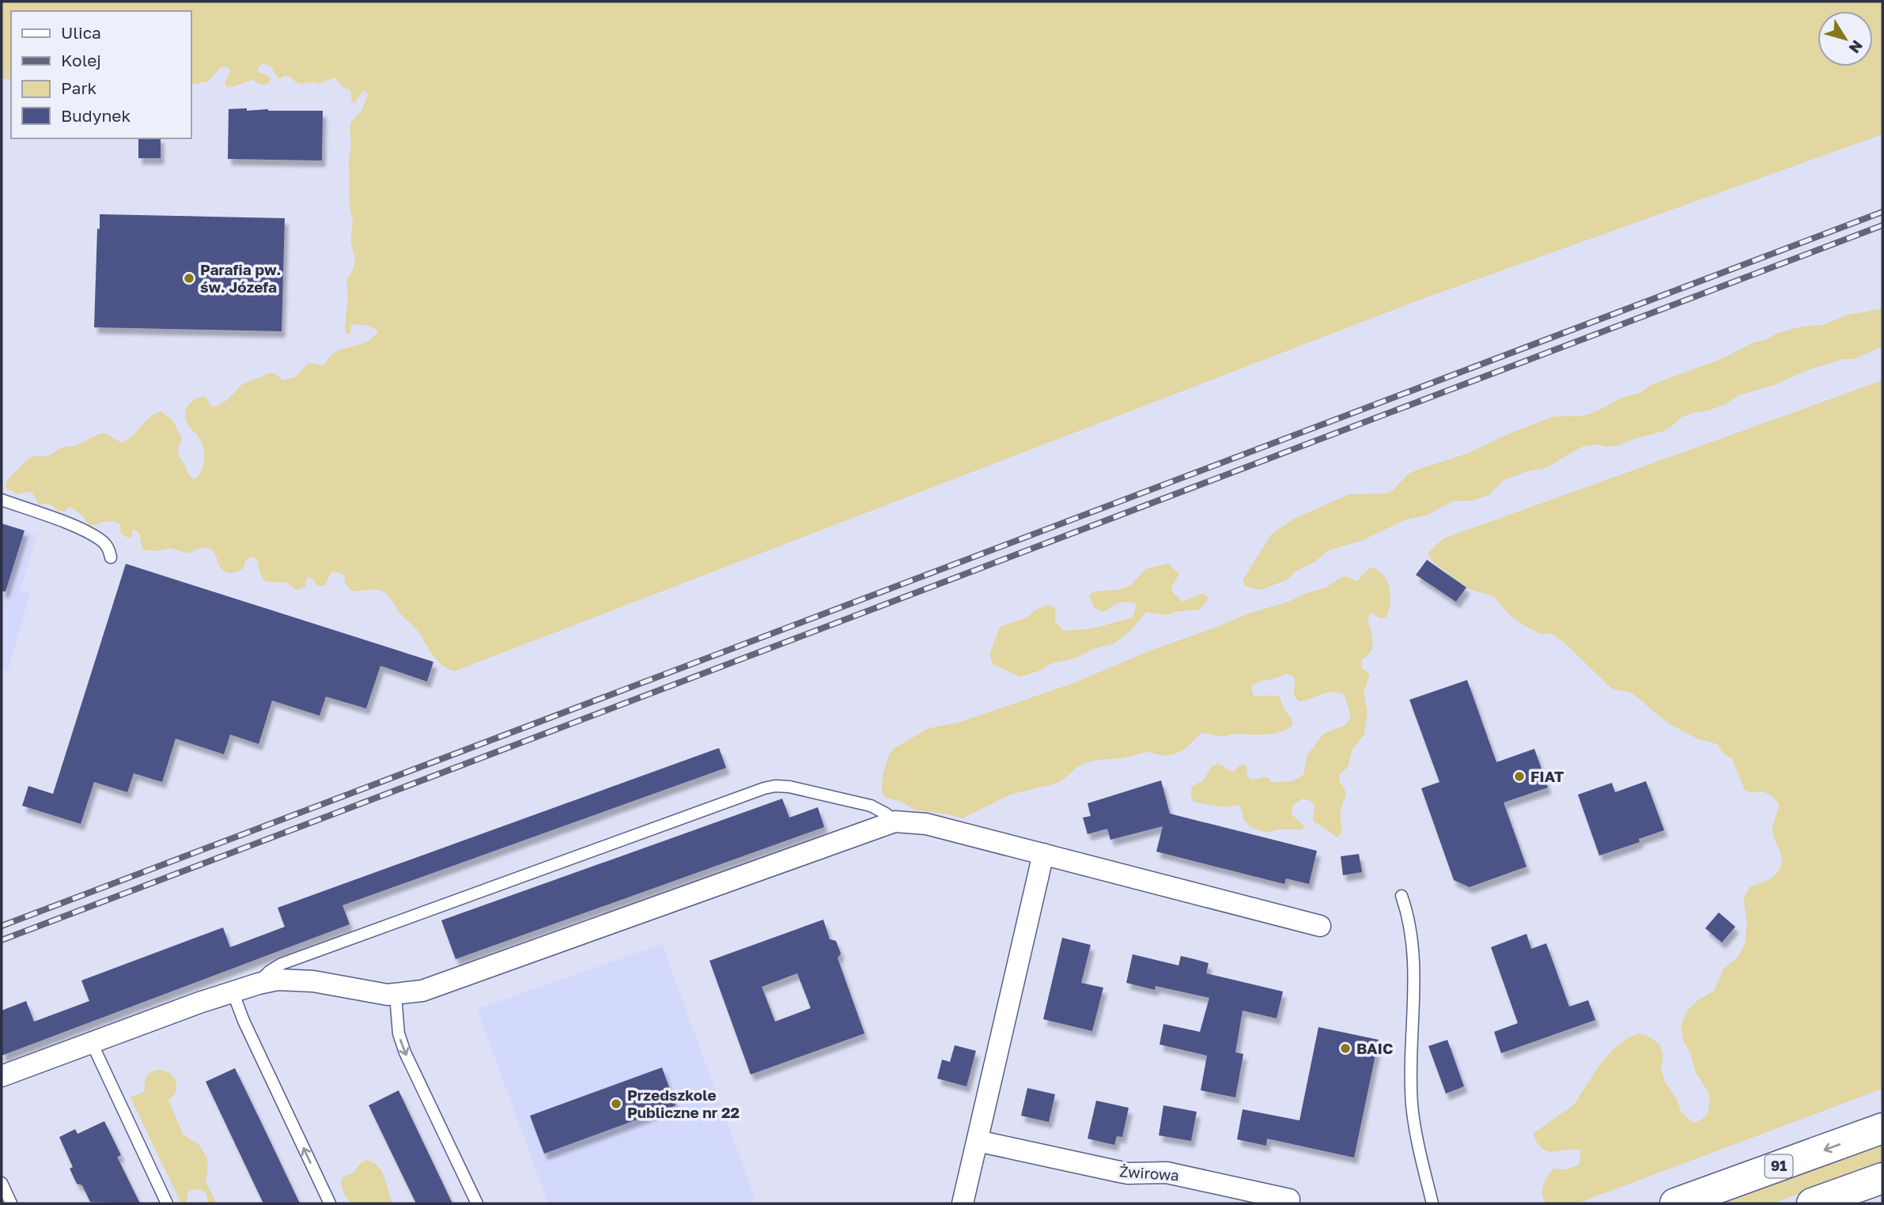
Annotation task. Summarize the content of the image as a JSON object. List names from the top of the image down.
{
  "streets": {
    "main road": ["91"],
    "street": ["Żwirowa"]
  },
  "places": [
    "Parafia pw. św. Józefa",
    "FIAT",
    "BAIC",
    "Przedszkole Publiczne nr 22"
  ],
  "legend": [
    "Ulica",
    "Kolej",
    "Park",
    "Budynek"
  ],
  "north": "bottom right"
}
